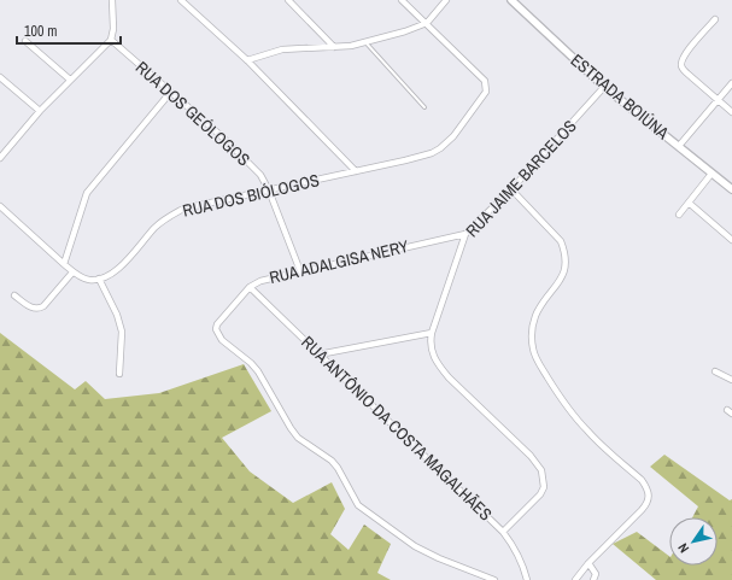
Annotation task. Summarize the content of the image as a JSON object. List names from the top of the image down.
{
  "streets": {
    "street": [
      "ESTRADA BOIÚNA",
      "RUA DOS GEÓLOGOS",
      "RUA JAIME BARCELOS",
      "RUA DOS BIÓLOGOS",
      "RUA ADALGISA NERY",
      "RUA ANTÔNIO DA COSTA MAGALHÃES"
    ]
  },
  "crossings": [
    ["ESTRADA BOIÚNA", "RUA JAIME BARCELOS"],
    ["RUA DOS GEÓLOGOS", "RUA DOS BIÓLOGOS"],
    ["RUA DOS GEÓLOGOS", "RUA ADALGISA NERY"],
    ["RUA JAIME BARCELOS", "RUA ADALGISA NERY"],
    ["RUA JAIME BARCELOS", "RUA ANTÔNIO DA COSTA MAGALHÃES"],
    ["RUA ADALGISA NERY", "RUA ANTÔNIO DA COSTA MAGALHÃES"]
  ],
  "scale_bar": "100 m",
  "north": "bottom left"
}
